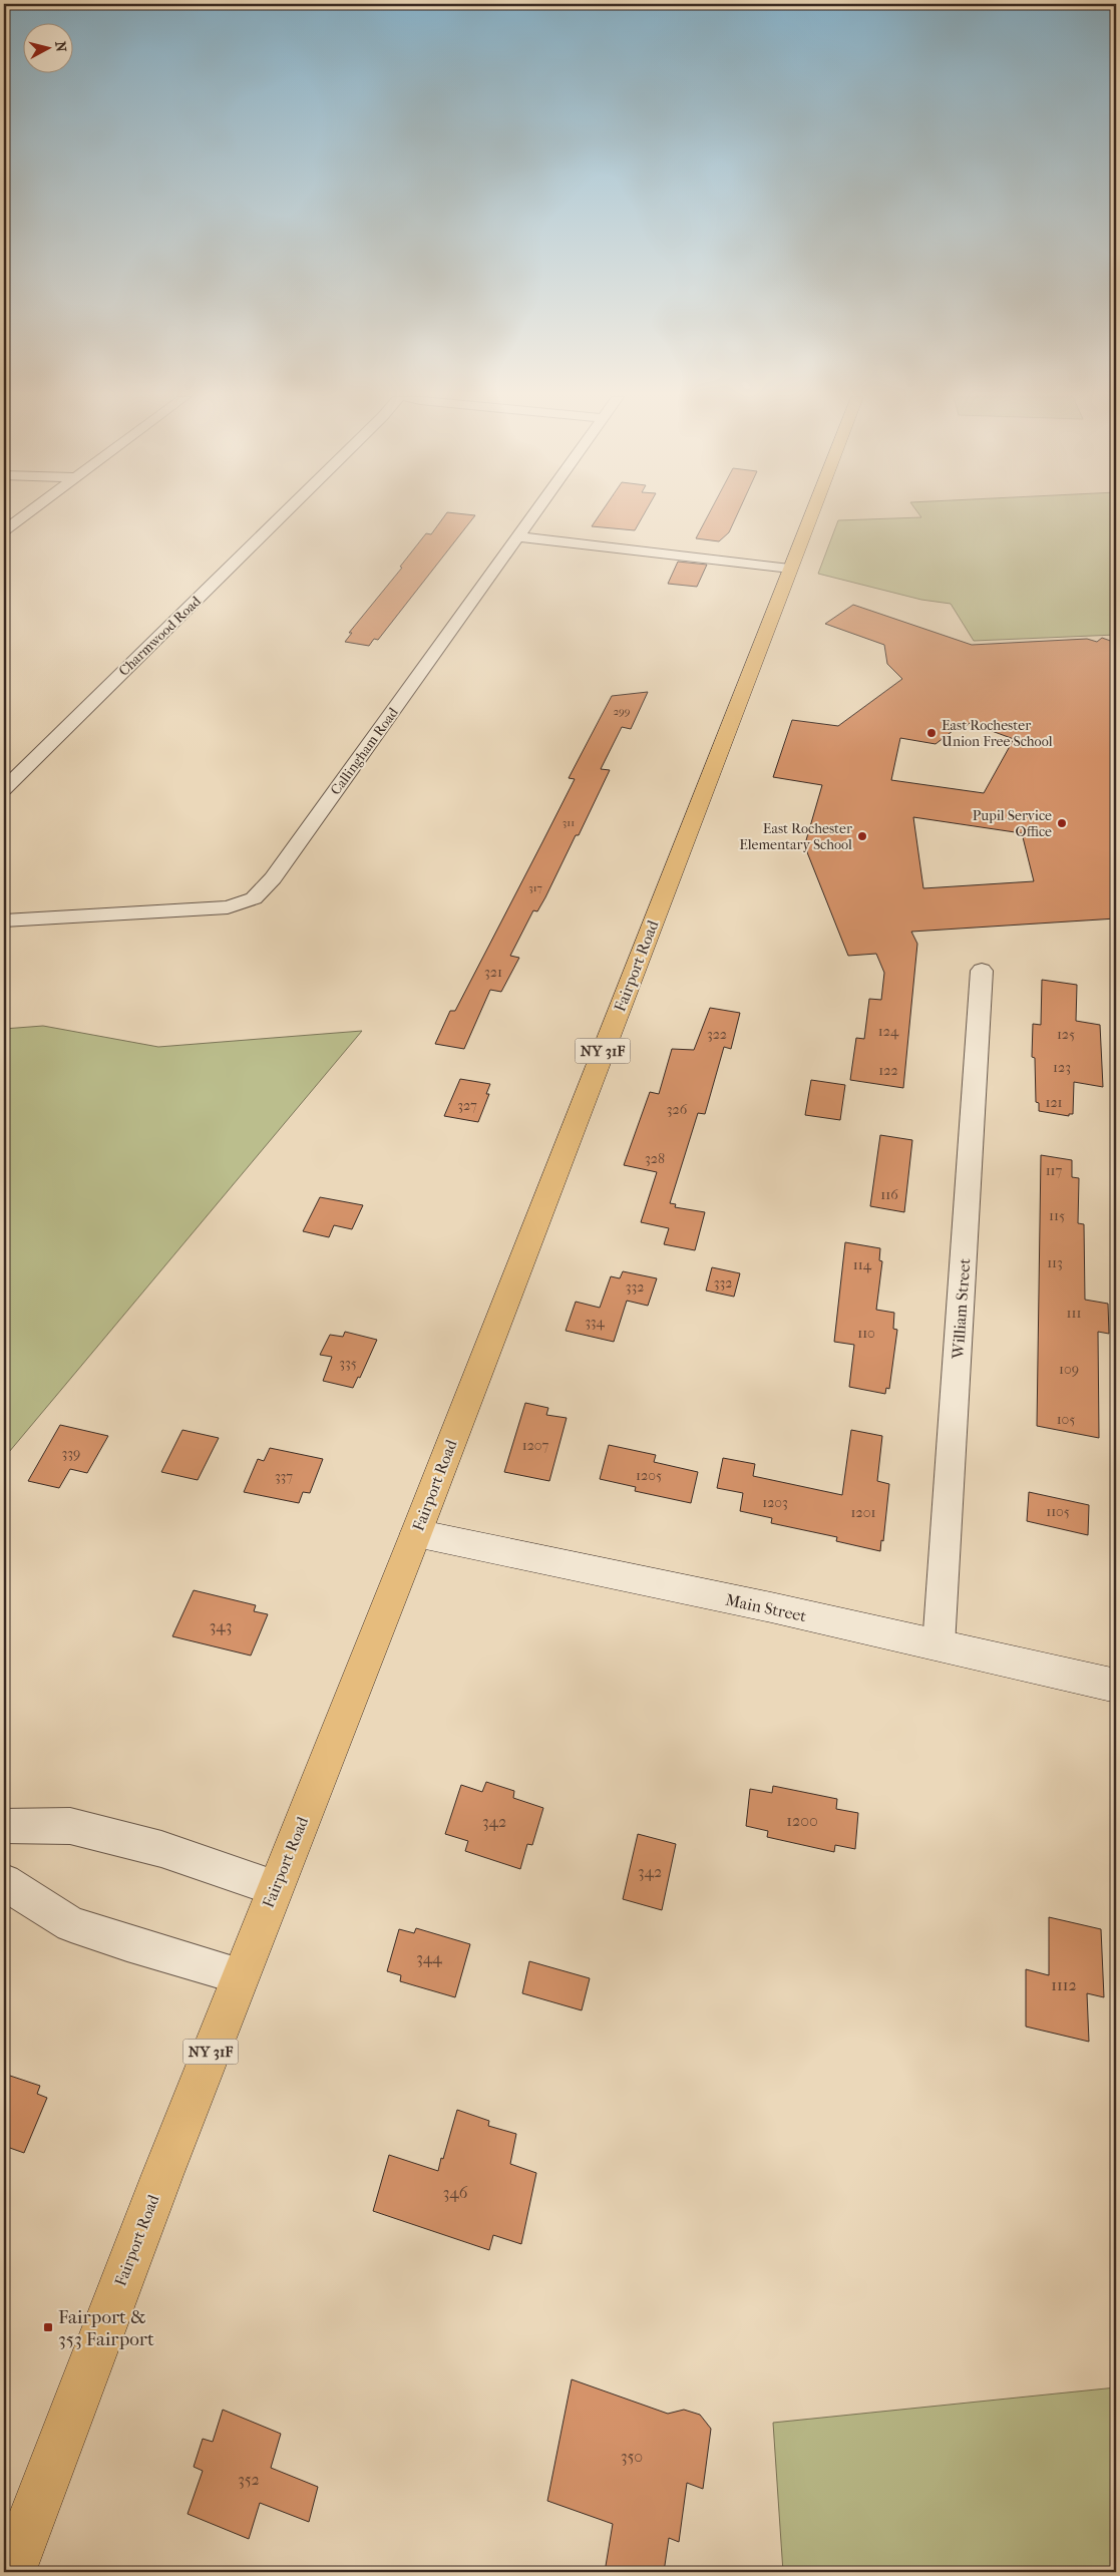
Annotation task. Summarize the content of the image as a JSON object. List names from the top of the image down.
{
  "streets": {
    "main road": ["Fairport Road", "NY 31F"],
    "street": [
      "Charmwood Road",
      "Callingham Road",
      "William Street",
      "Main Street"
    ]
  },
  "crossings": [
    ["Fairport Road", "Main Street"],
    ["William Street", "Main Street"]
  ],
  "places": {
    "other": ["East Rochester Union Free School", "Pupil Service Office", "East Rochester Elementary School"],
    "transit": ["Fairport & 353 Fairport"]
  },
  "house_numbers": [
    "299",
    "311",
    "317",
    "321",
    "124",
    "322",
    "125",
    "123",
    "122",
    "121",
    "327",
    "326",
    "328",
    "117",
    "116",
    "115",
    "113",
    "114",
    "332",
    "332",
    "111",
    "334",
    "110",
    "335",
    "109",
    "105",
    "1207",
    "339",
    "1205",
    "337",
    "1203",
    "1105",
    "1201",
    "343",
    "1200",
    "342",
    "342",
    "344",
    "1112",
    "346",
    "350",
    "352"
  ],
  "north": "right"
}
